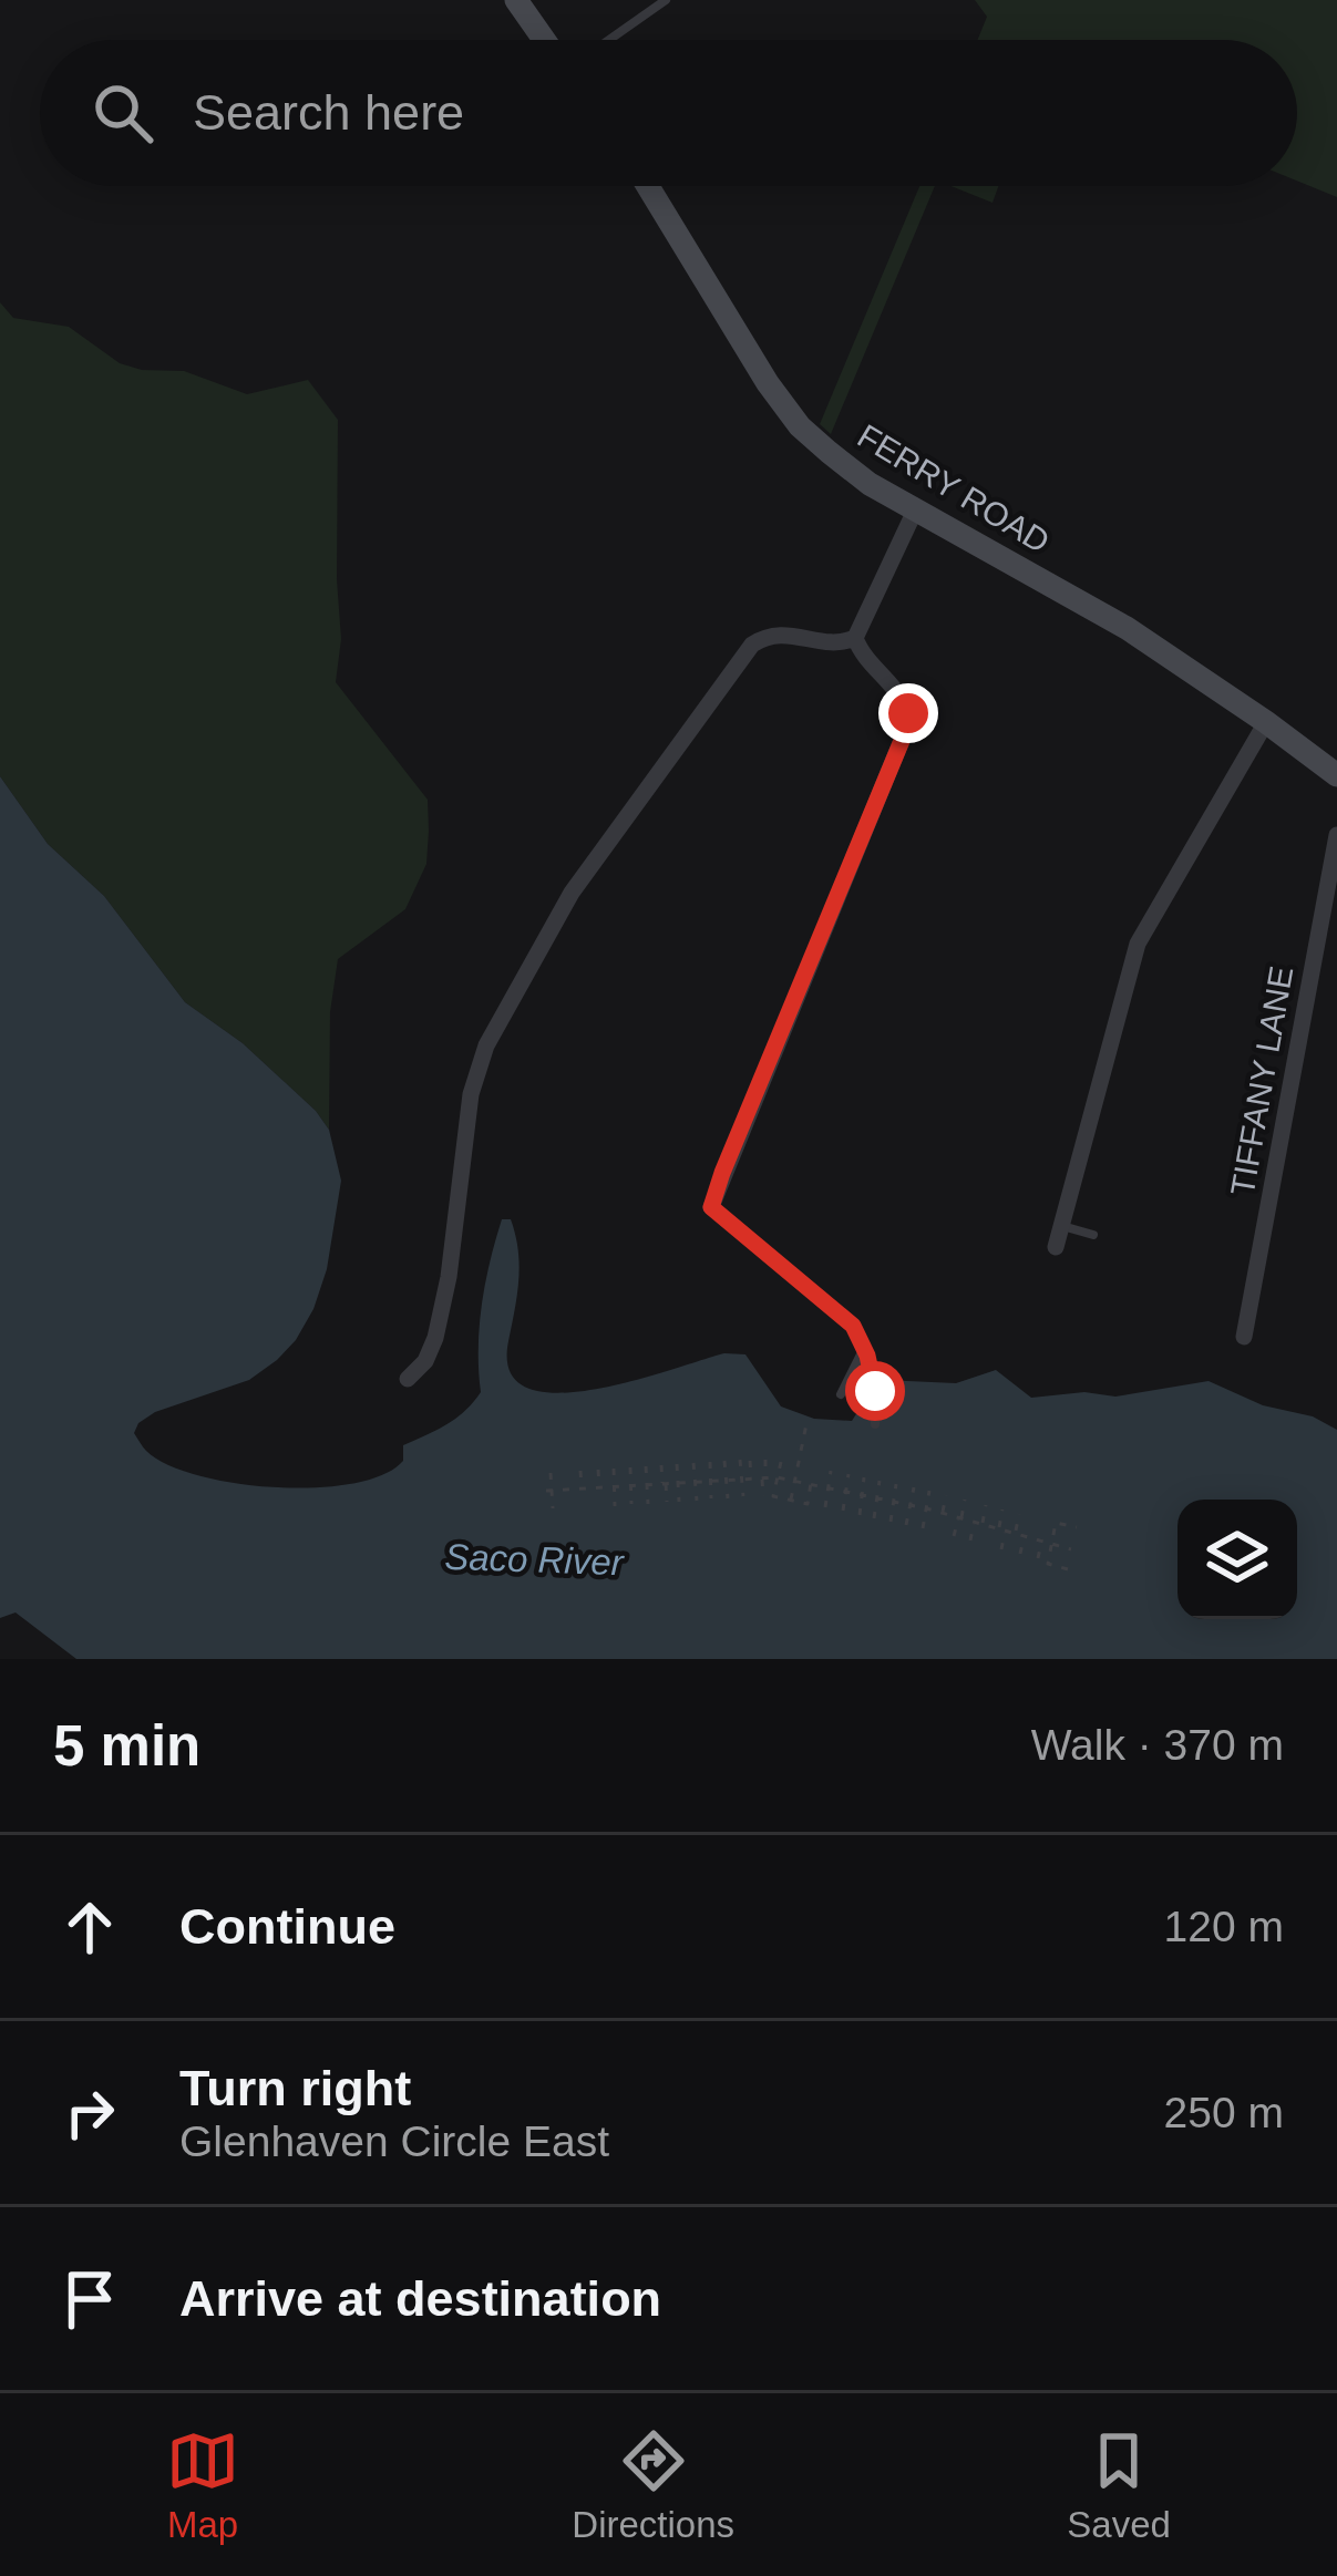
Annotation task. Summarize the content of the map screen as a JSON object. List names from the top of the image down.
{
  "streets": {
    "main road": ["FERRY ROAD"],
    "street": ["TIFFANY LANE"]
  },
  "water": ["Saco River"],
  "page": {
    "search": "Search here",
    "heading": ["5 min", "Walk · 370 m"],
    "list": [
      ["Continue", "120 m"],
      ["Turn right", "Glenhaven Circle East", "250 m"],
      "Arrive at destination"
    ],
    "nav": ["Map", "Directions", "Saved"]
  }
}
